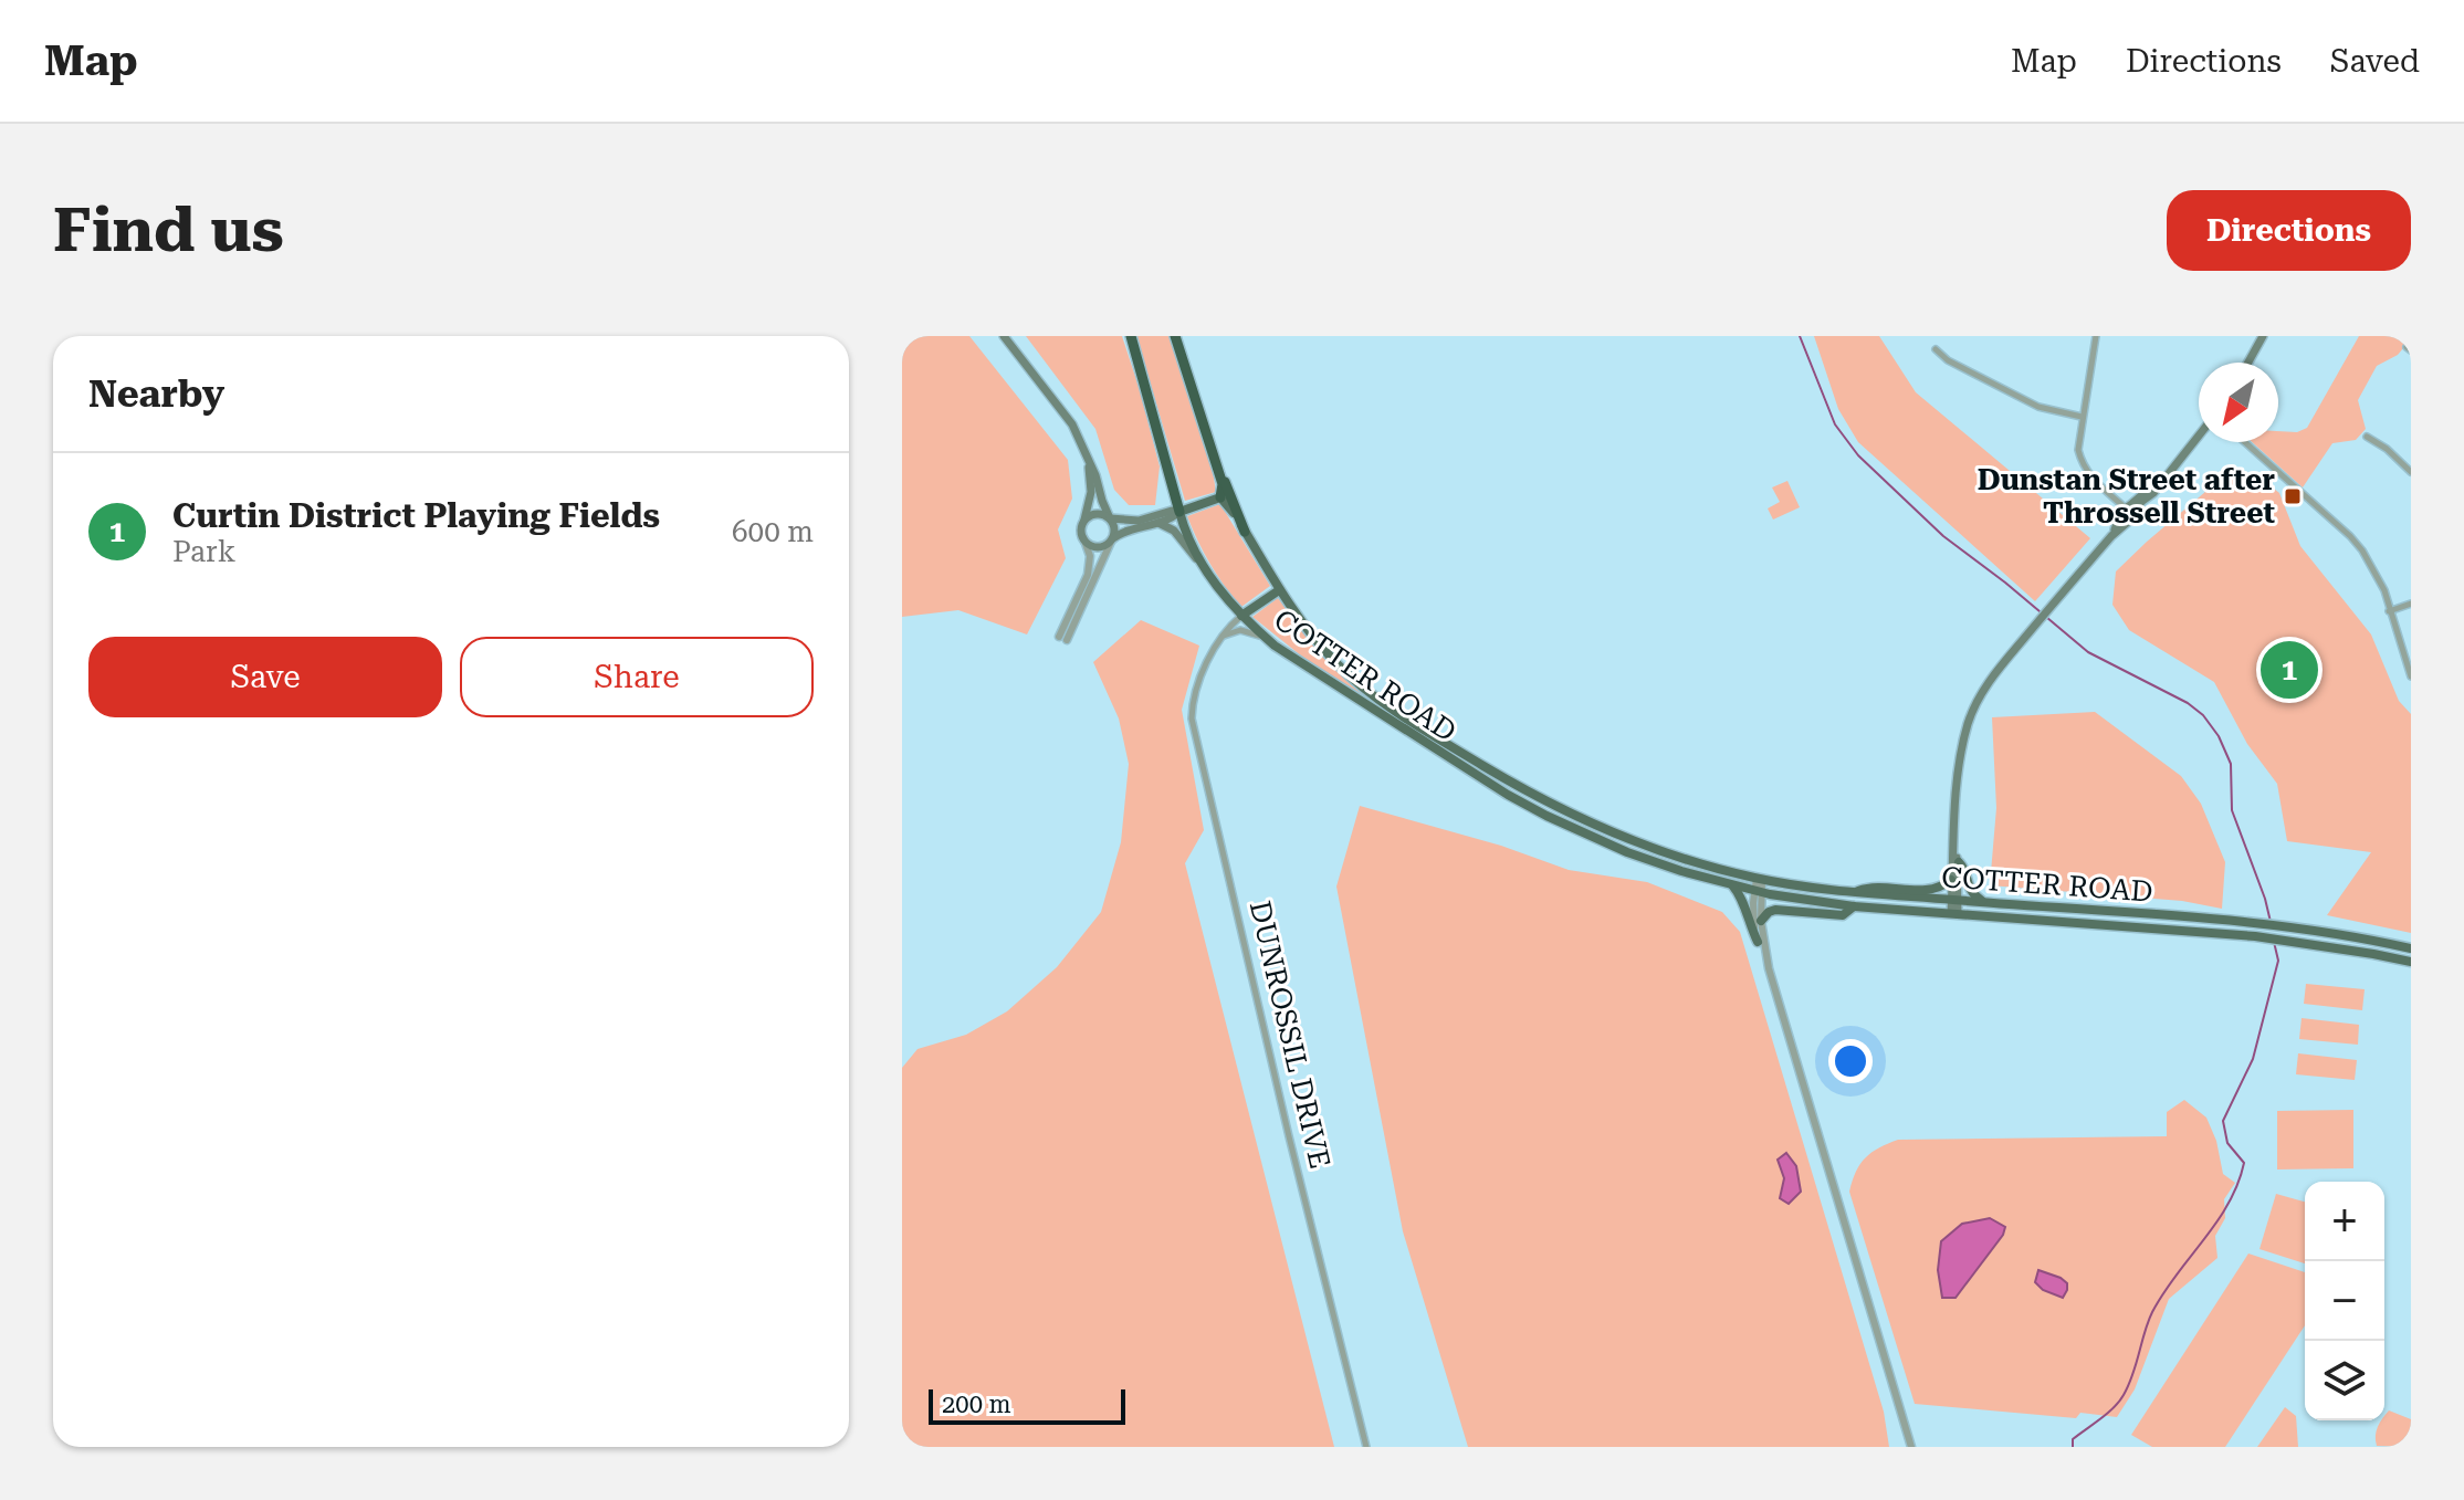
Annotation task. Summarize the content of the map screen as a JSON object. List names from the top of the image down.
{
  "streets": {
    "main road": ["COTTER ROAD"],
    "street": ["DUNROSSIL DRIVE"]
  },
  "crossings": [
    ["COTTER ROAD", "DUNROSSIL DRIVE"]
  ],
  "places": {
    "transit": ["Dunstan Street after Throssell Street"]
  },
  "scale_bar": "200 m",
  "north": "bottom left",
  "page": {
    "header": "Map",
    "nav": ["Map", "Directions", "Saved"],
    "buttons": [
      "Directions",
      ["Save", "Share"]
    ],
    "title": "Find us",
    "heading": "Nearby",
    "list": [
      {
        "mark": "1",
        "name": "Curtin District Playing Fields",
        "note": "Park",
        "value": "600 m"
      }
    ],
    "pins": "1",
    "map_buttons": ["+", "−"],
    "scale": "200 m"
  }
}
